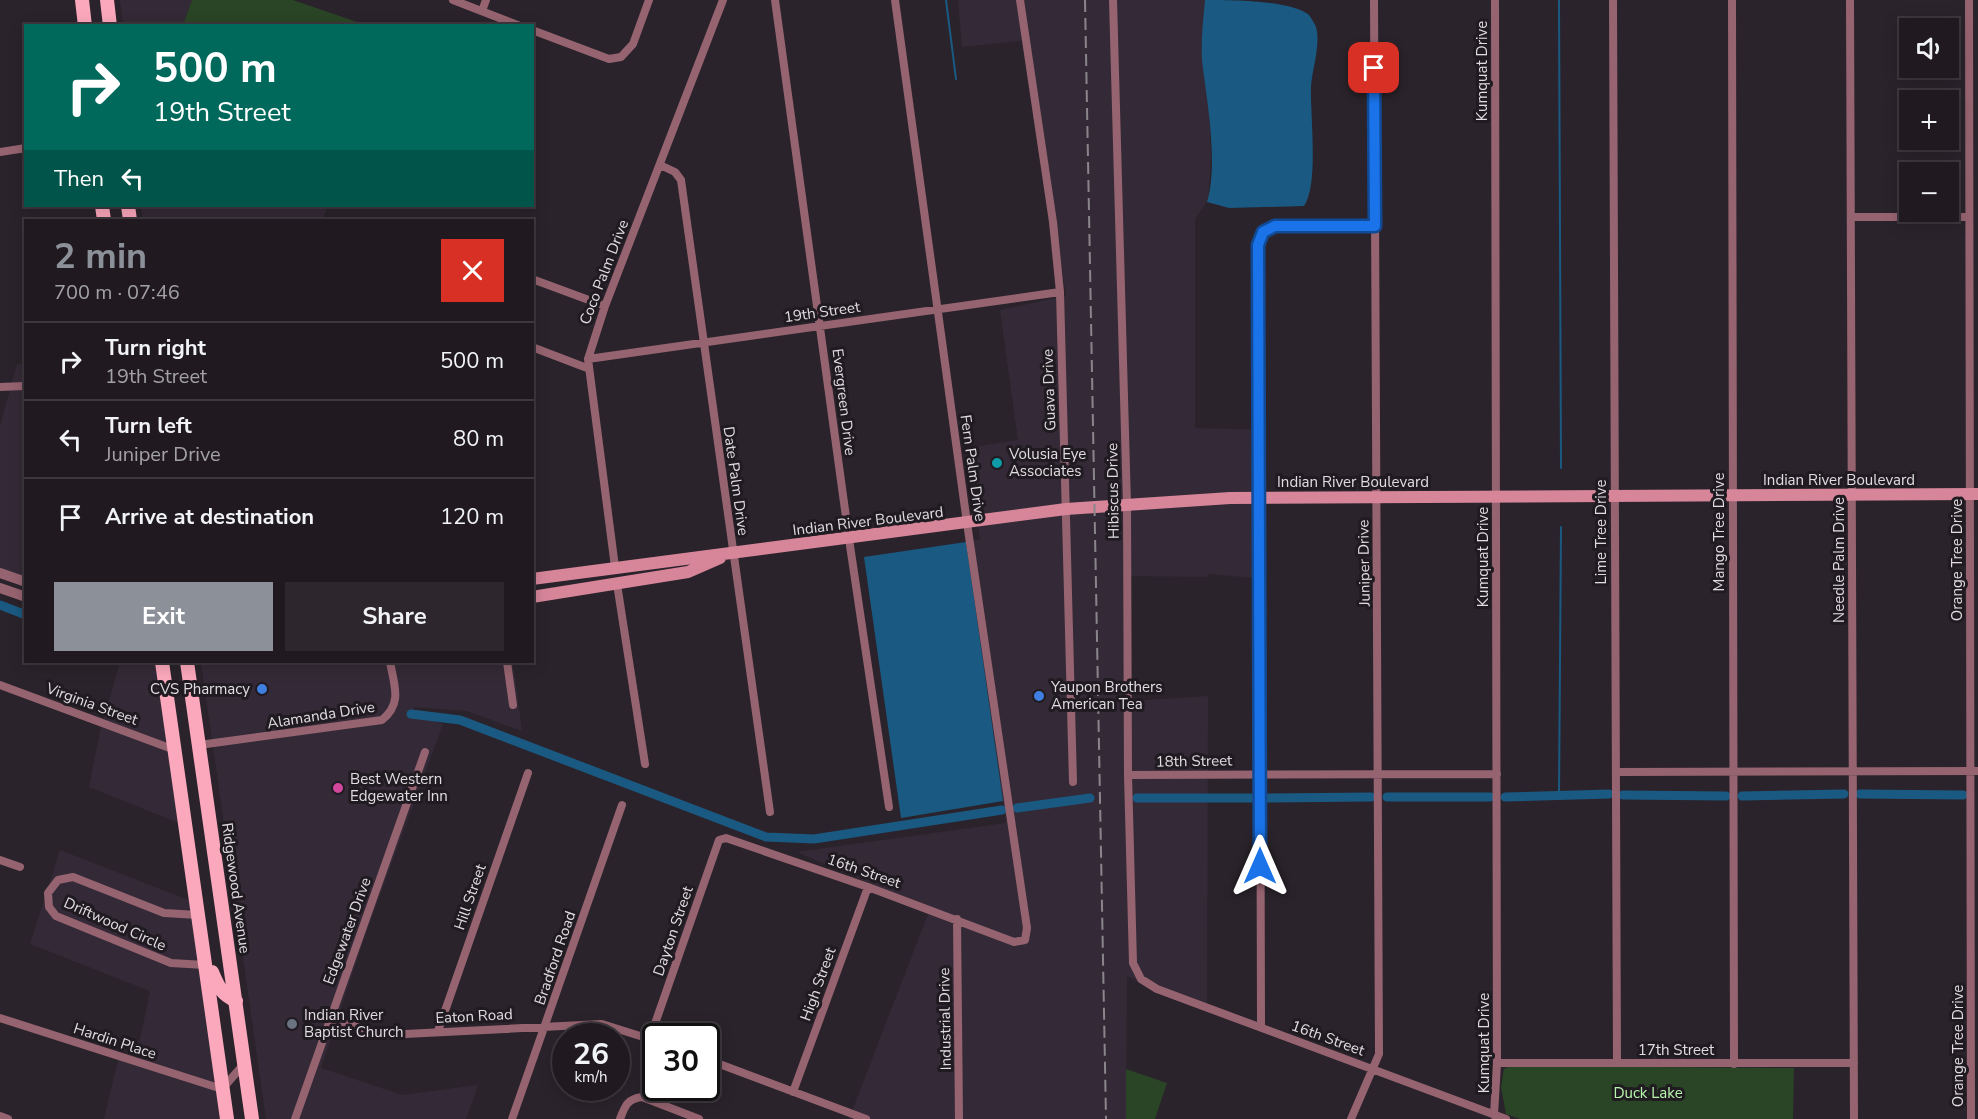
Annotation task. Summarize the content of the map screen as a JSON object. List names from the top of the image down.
{
  "streets": {
    "main road": ["Indian River Boulevard", "Ridgewood Avenue"],
    "street": [
      "Kumquat Drive",
      "Coco Palm Drive",
      "19th Street",
      "Guava Drive",
      "Evergreen Drive",
      "Fern Palm Drive",
      "Date Palm Drive",
      "Hibiscus Drive",
      "Lime Tree Drive",
      "Mango Tree Drive",
      "Needle Palm Drive",
      "Orange Tree Drive",
      "Juniper Drive",
      "Virginia Street",
      "Alamanda Drive",
      "18th Street",
      "16th Street",
      "Hill Street",
      "Driftwood Circle",
      "Edgewater Drive",
      "Dayton Street",
      "Bradford Road",
      "High Street",
      "Eaton Road",
      "Industrial Drive",
      "Hardin Place",
      "17th Street"
    ]
  },
  "crossings": [
    ["Kumquat Drive", "Indian River Boulevard"],
    ["Kumquat Drive", "18th Street"],
    ["Kumquat Drive", "16th Street"],
    ["Kumquat Drive", "17th Street"],
    ["Coco Palm Drive", "19th Street"],
    ["Coco Palm Drive", "Indian River Boulevard"],
    ["Coco Palm Drive", "Date Palm Drive"],
    ["19th Street", "Guava Drive"],
    ["19th Street", "Evergreen Drive"],
    ["19th Street", "Fern Palm Drive"],
    ["19th Street", "Date Palm Drive"],
    ["Guava Drive", "Indian River Boulevard"],
    ["Evergreen Drive", "Indian River Boulevard"],
    ["Fern Palm Drive", "Indian River Boulevard"],
    ["Fern Palm Drive", "16th Street"],
    ["Indian River Boulevard", "Date Palm Drive"],
    ["Indian River Boulevard", "Hibiscus Drive"],
    ["Indian River Boulevard", "Lime Tree Drive"],
    ["Indian River Boulevard", "Mango Tree Drive"],
    ["Indian River Boulevard", "Needle Palm Drive"],
    ["Indian River Boulevard", "Orange Tree Drive"],
    ["Indian River Boulevard", "Juniper Drive"],
    ["Hibiscus Drive", "18th Street"],
    ["Hibiscus Drive", "16th Street"],
    ["Lime Tree Drive", "17th Street"],
    ["Mango Tree Drive", "17th Street"],
    ["Needle Palm Drive", "17th Street"],
    ["Juniper Drive", "18th Street"],
    ["Juniper Drive", "16th Street"],
    ["Alamanda Drive", "Ridgewood Avenue"],
    ["16th Street", "Dayton Street"],
    ["16th Street", "High Street"],
    ["16th Street", "Industrial Drive"],
    ["Hill Street", "Eaton Road"],
    ["Edgewater Drive", "Eaton Road"],
    ["Bradford Road", "Eaton Road"]
  ],
  "parks": ["Duck Lake"],
  "places": [
    "Volusia Eye Associates",
    "CVS Pharmacy",
    "Yaupon Brothers American Tea",
    "Best Western Edgewater Inn",
    "Indian River Baptist Church"
  ],
  "page": {
    "map_buttons": ["+", "−"],
    "turn": ["500 m", "19th Street"],
    "then": "Then",
    "heading": ["2 min", "700 m · 07:46"],
    "list": [
      {
        "name": "Turn right",
        "note": "19th Street",
        "value": "500 m"
      },
      {
        "name": "Turn left",
        "note": "Juniper Drive",
        "value": "80 m"
      },
      {
        "name": "Arrive at destination",
        "value": "120 m"
      }
    ],
    "buttons": ["Exit", "Share"],
    "speed": "26 km/h",
    "limit": "30"
  }
}
